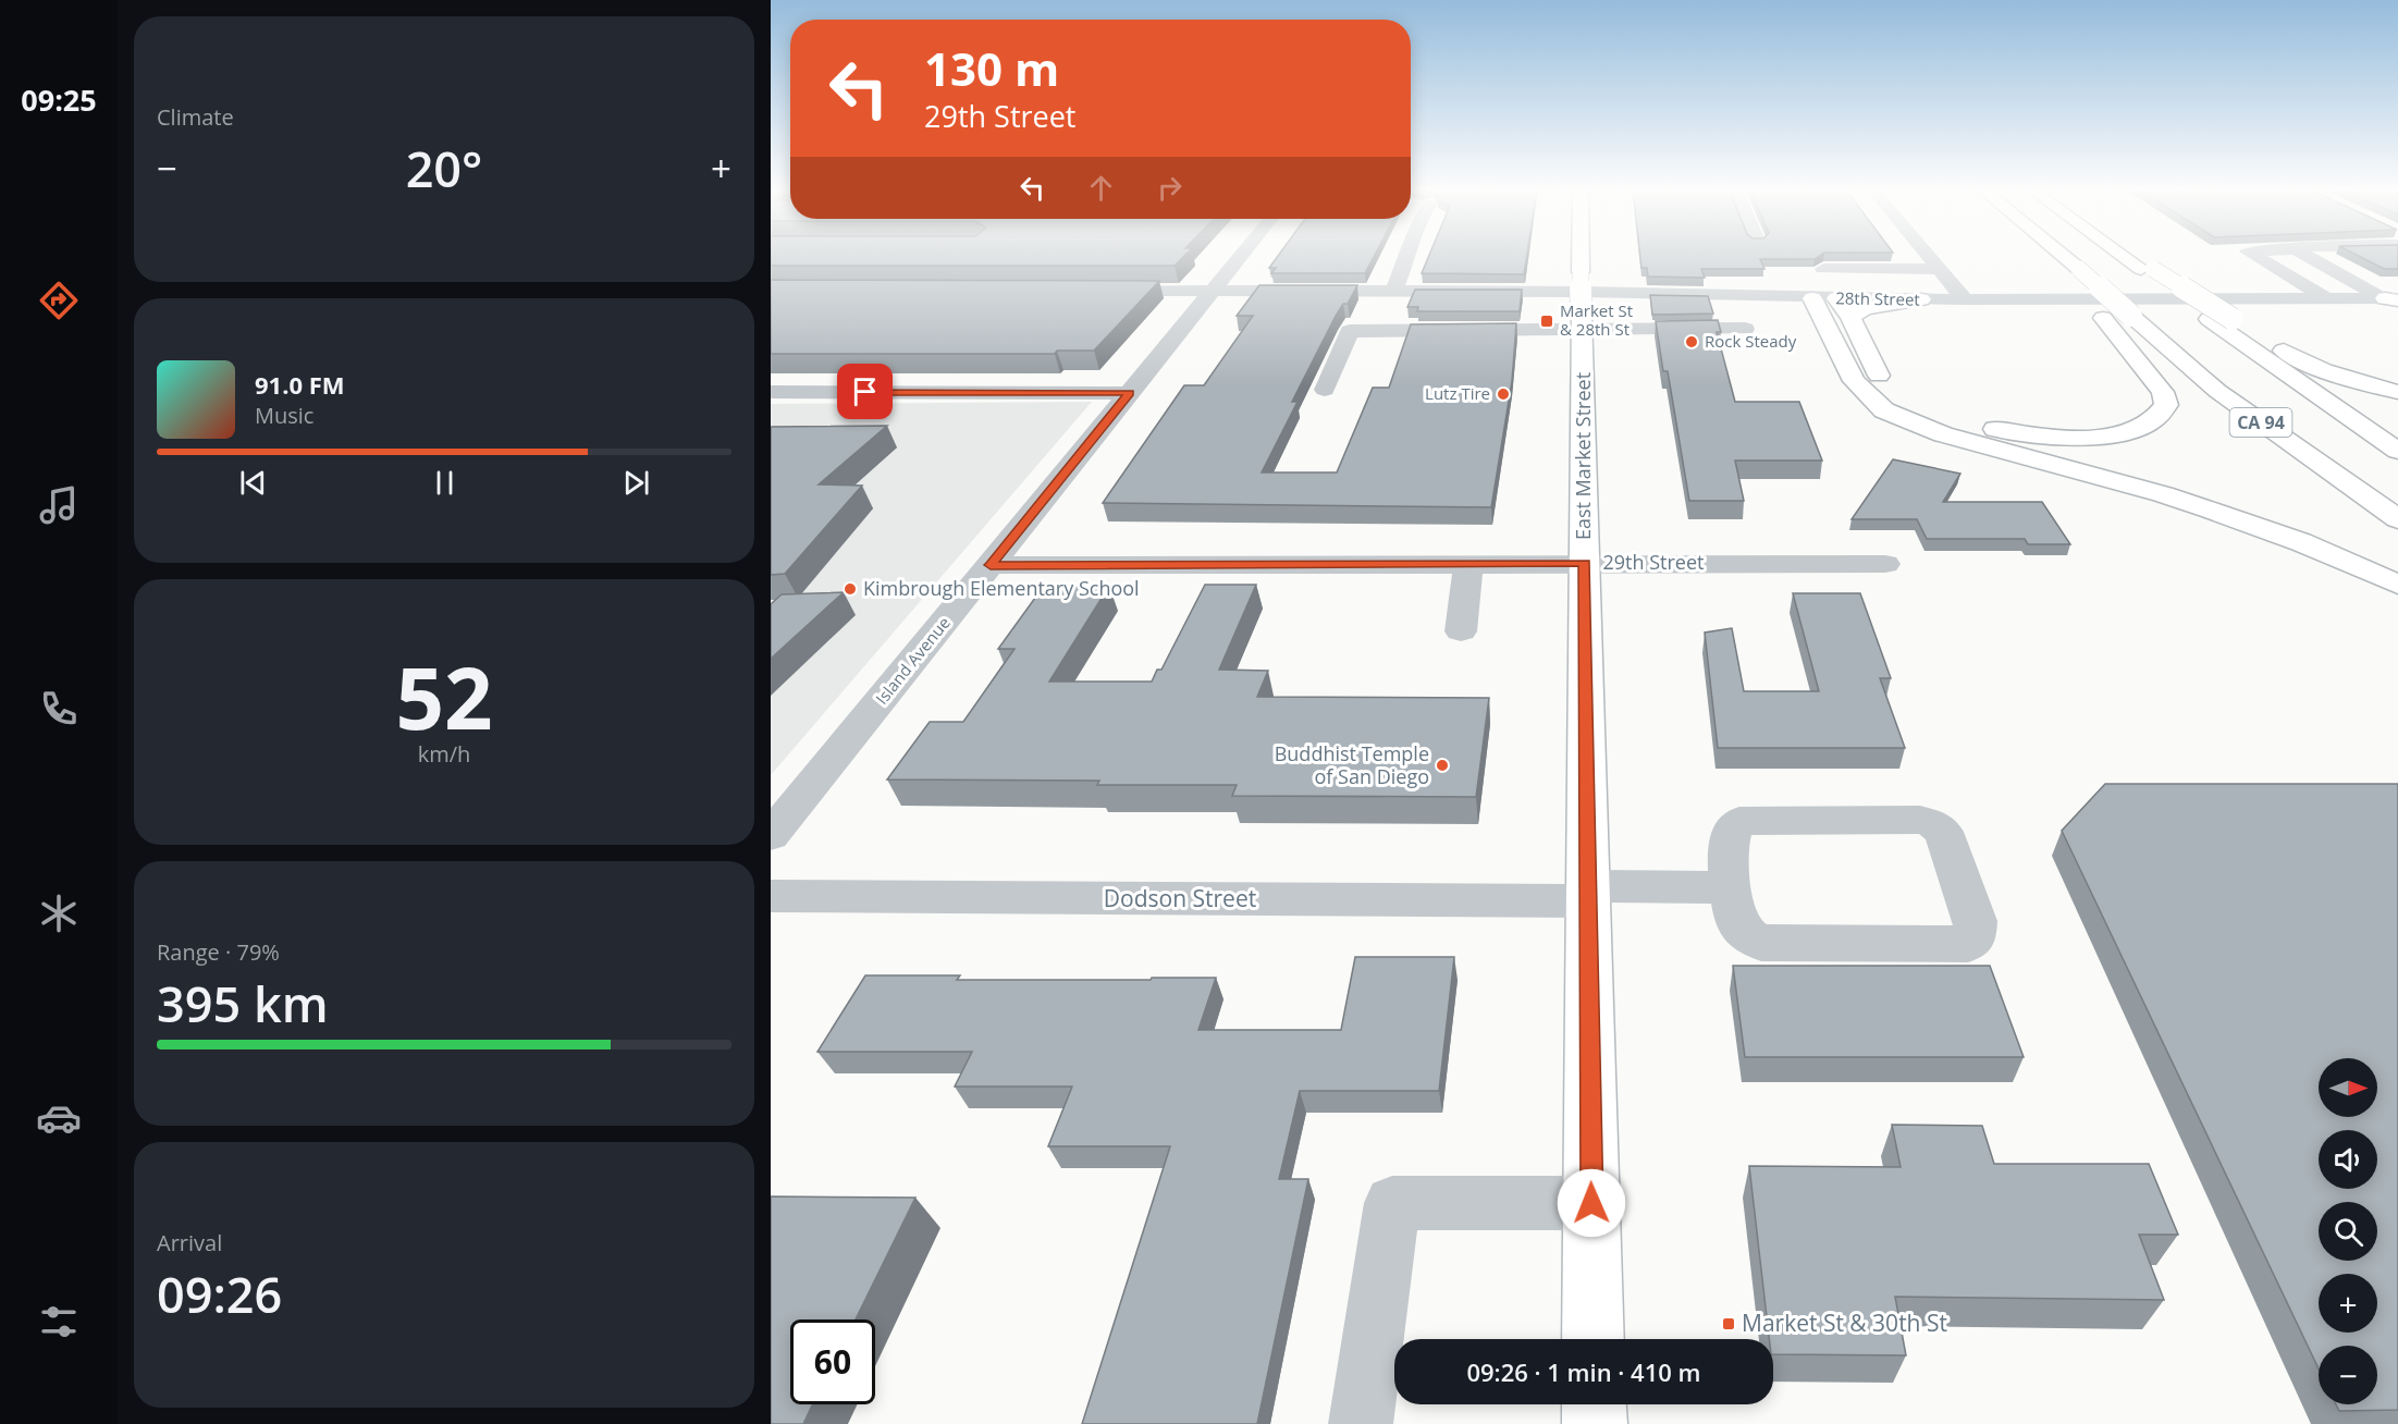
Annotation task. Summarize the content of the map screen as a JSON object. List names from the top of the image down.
{
  "streets": {
    "main road": ["CA 94", "East Market Street"],
    "street": [
      "28th Street",
      "29th Street",
      "Island Avenue",
      "Dodson Street"
    ]
  },
  "crossings": [
    ["28th Street", "Island Avenue"],
    ["East Market Street", "29th Street"],
    ["East Market Street", "Dodson Street"],
    ["29th Street", "Island Avenue"]
  ],
  "places": {
    "transit": ["Market St & 28th St", "Market St & 30th St"],
    "other": [
      "Rock Steady",
      "Lutz Tire",
      "Kimbrough Elementary School",
      "Buddhist Temple of San Diego"
    ]
  },
  "north": "right",
  "page": {
    "tabs": "09:25",
    "tile": [
      "Climate",
      ["52", "km/h"],
      ["Range · 79%", "395 km"],
      ["Arrival", "09:26"]
    ],
    "turn": ["130 m", "29th Street"],
    "heat": ["−", "20°", "+"],
    "song": ["91.0 FM", "Music"],
    "map_buttons": ["+", "−"],
    "limit": "60",
    "trip": "09:26 · 1 min · 410 m"
  }
}
